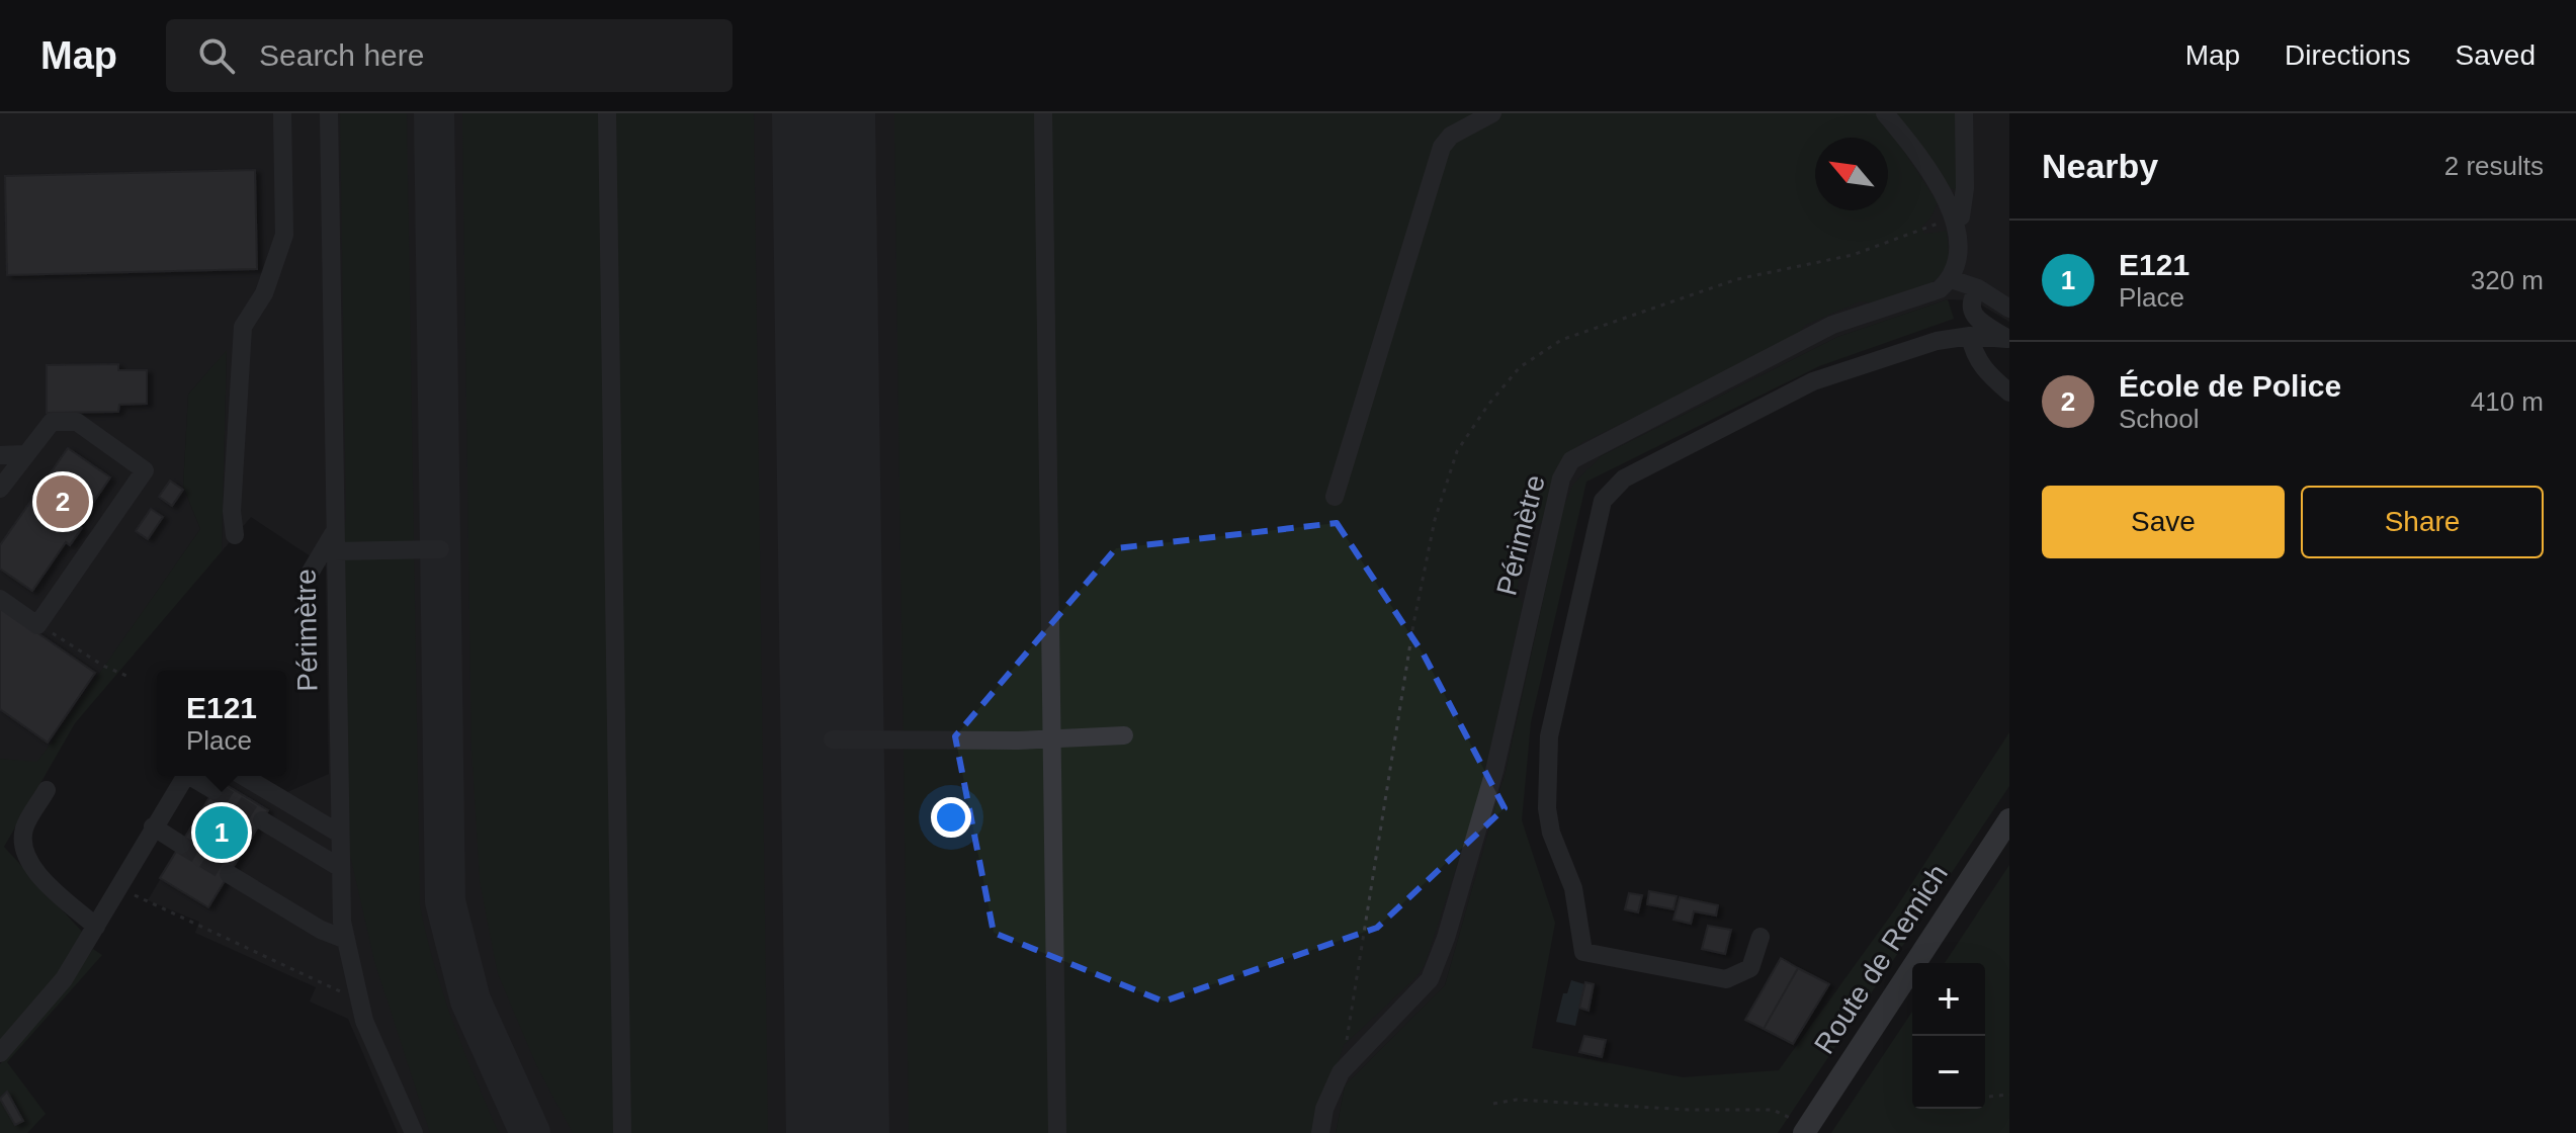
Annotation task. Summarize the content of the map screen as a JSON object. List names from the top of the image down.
{
  "streets": {
    "main road": ["Route de Remich"],
    "lane": ["Périmètre"]
  },
  "north": "top left",
  "page": {
    "header": "Map",
    "search": "Search here",
    "nav": ["Map", "Directions", "Saved"],
    "heading": ["Nearby", "2 results"],
    "list": [
      {
        "mark": "1",
        "name": "E121",
        "note": "Place",
        "value": "320 m"
      },
      {
        "mark": "2",
        "name": "École de Police",
        "note": "School",
        "value": "410 m"
      }
    ],
    "buttons": ["Save", "Share"],
    "pins": ["2", "1"],
    "popup": ["E121", "Place"],
    "map_buttons": ["+", "−"]
  }
}
